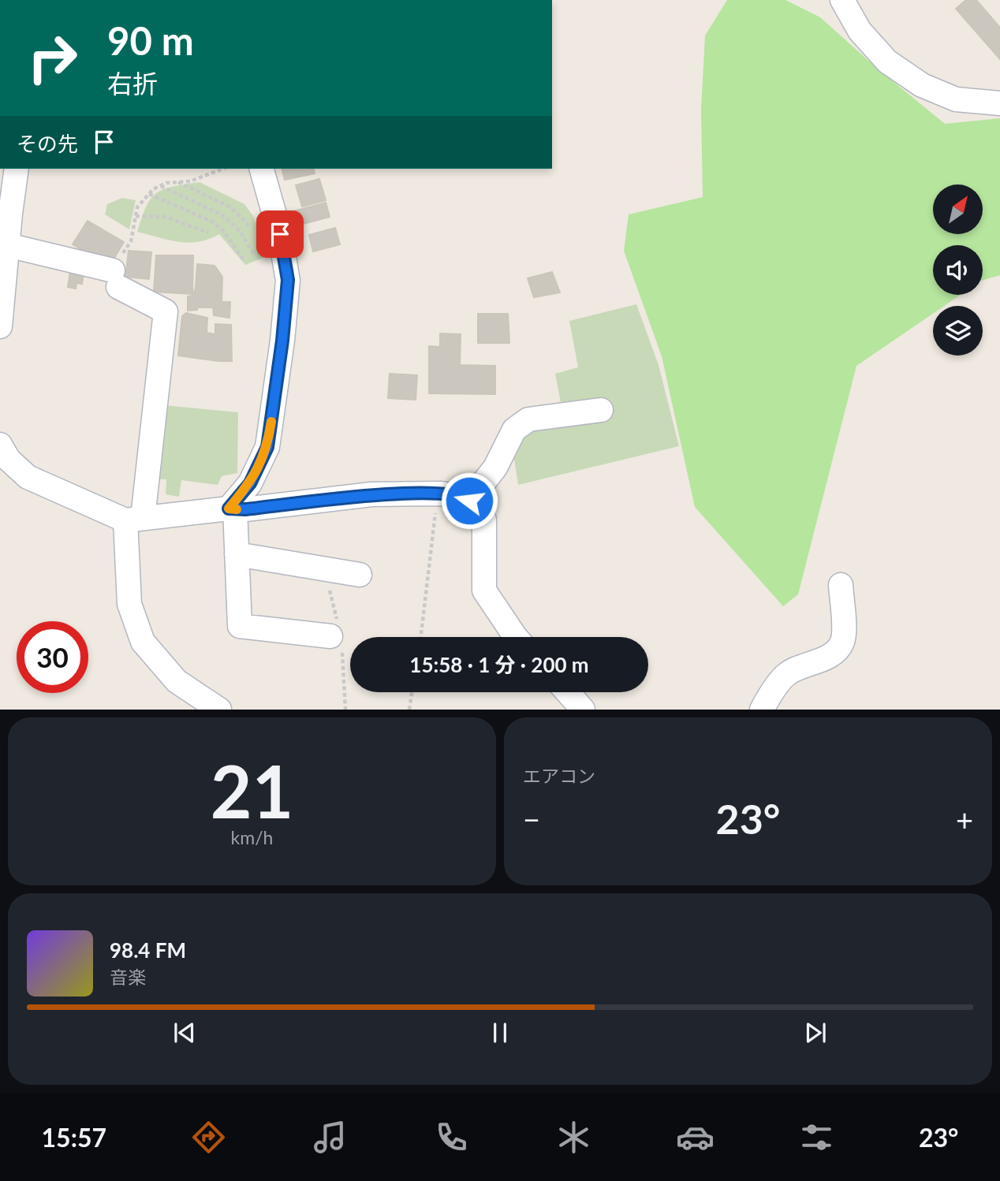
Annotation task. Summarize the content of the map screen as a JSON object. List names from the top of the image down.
{
  "north": "top right",
  "page": {
    "turn": ["90 m", "右折"],
    "then": "その先",
    "limit": "30",
    "trip": "15:58 · 1 分 · 200 m",
    "tile": [
      ["21", "km/h"],
      "エアコン"
    ],
    "heat": ["−", "23°", "+"],
    "song": ["98.4 FM", "音楽"],
    "tabs": ["15:57", "23°"]
  }
}
